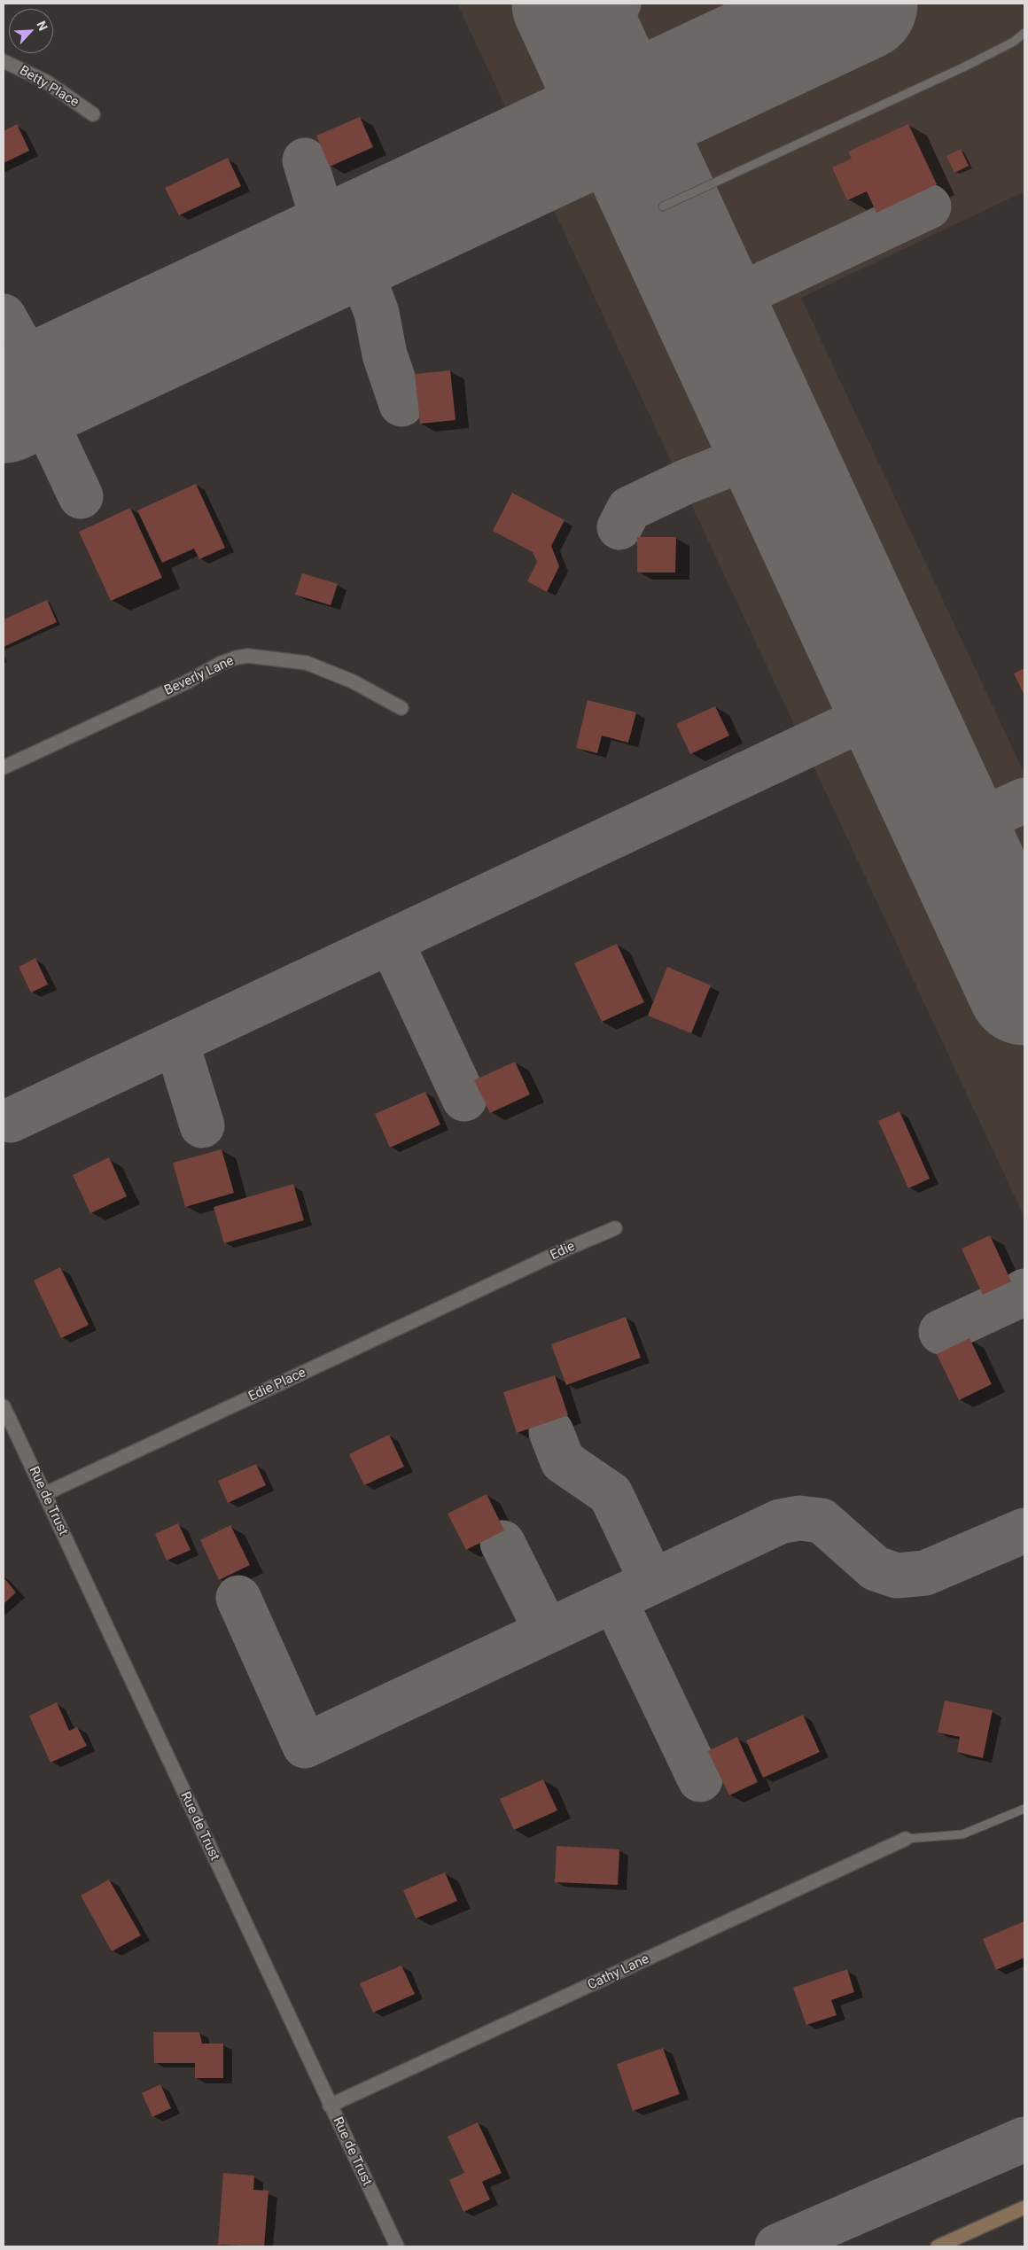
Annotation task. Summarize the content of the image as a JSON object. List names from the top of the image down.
{
  "streets": {
    "street": [
      "Betty Place",
      "Beverly Lane",
      "Edie",
      "Edie Place",
      "Rue de Trust",
      "Cathy Lane"
    ]
  },
  "crossings": [
    ["Edie", "Edie Place"],
    ["Edie Place", "Rue de Trust"],
    ["Rue de Trust", "Cathy Lane"]
  ],
  "north": "top right"
}
